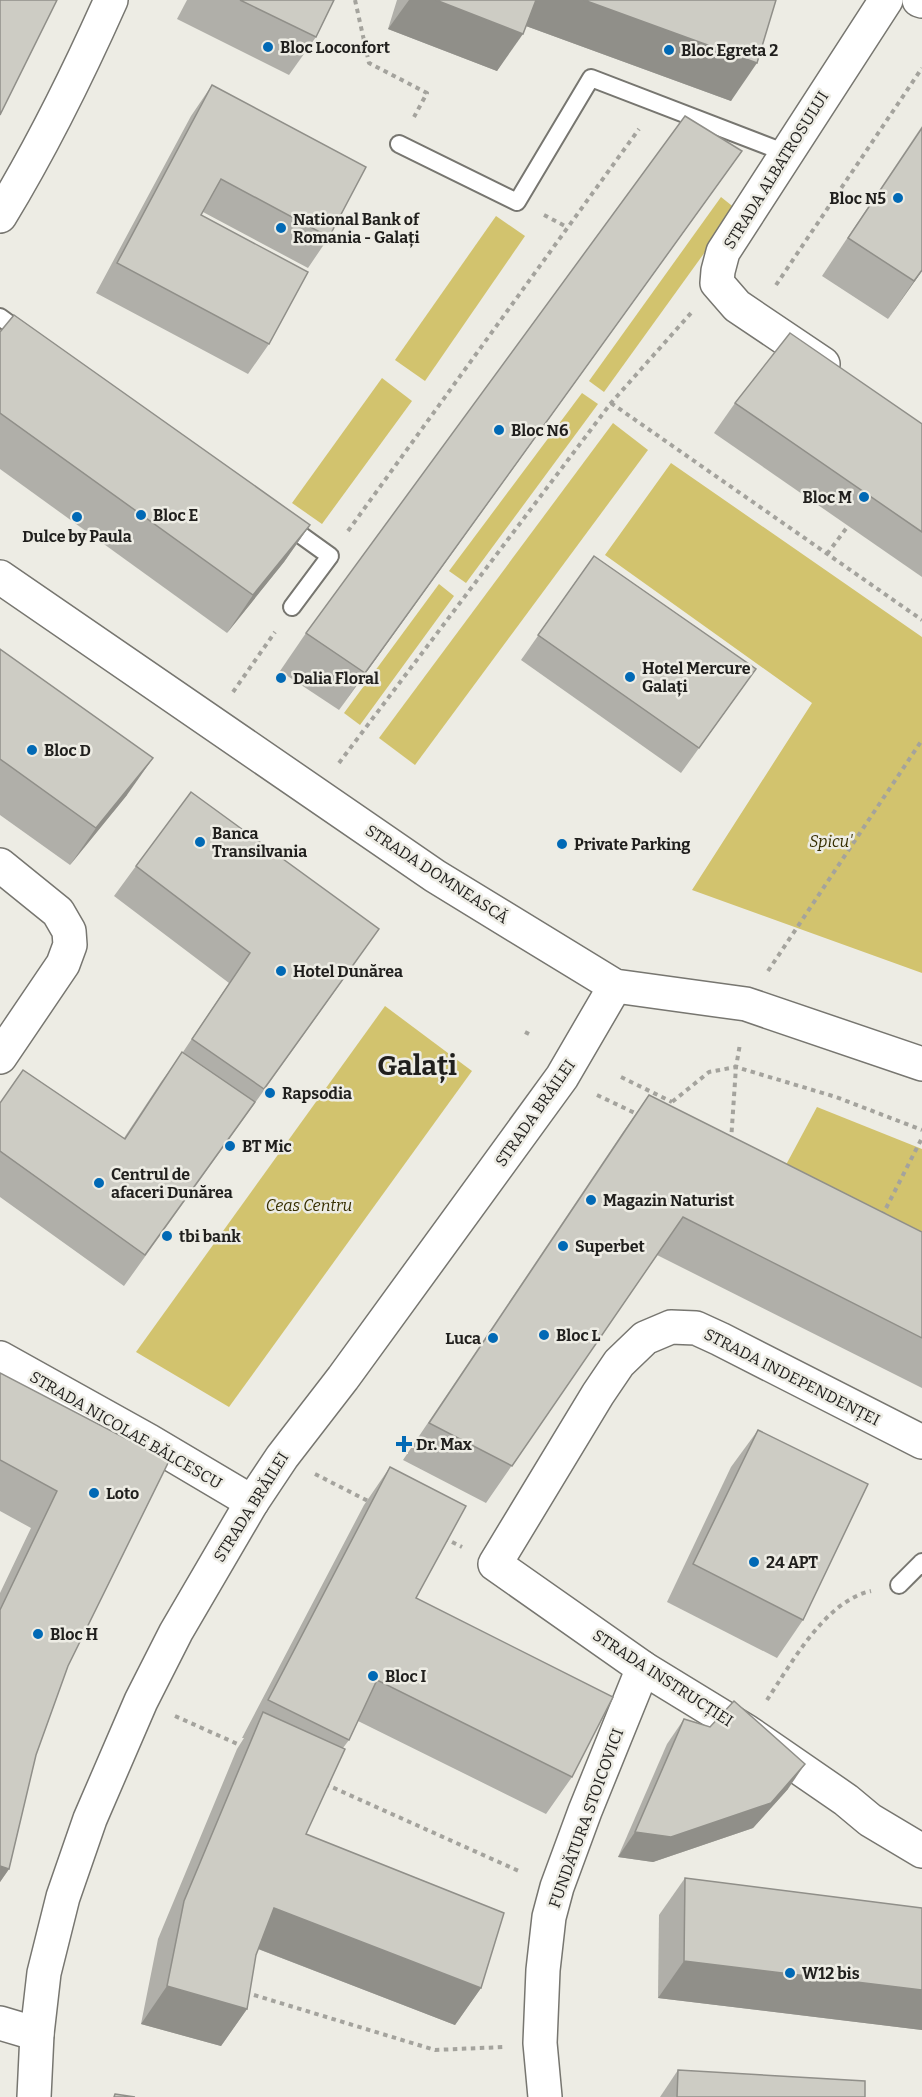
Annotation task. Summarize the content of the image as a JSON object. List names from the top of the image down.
{
  "streets": {
    "main road": [
      "STRADA ALBATROSULUI",
      "STRADA DOMNEASCĂ",
      "STRADA BRĂILEI",
      "STRADA INDEPENDENȚEI",
      "STRADA NICOLAE BĂLCESCU",
      "STRADA INSTRUCȚIEI",
      "FUNDĂTURA STOICOVICI"
    ]
  },
  "crossings": [
    ["STRADA DOMNEASCĂ", "STRADA BRĂILEI"],
    ["STRADA BRĂILEI", "STRADA NICOLAE BĂLCESCU"],
    ["STRADA INDEPENDENȚEI", "STRADA INSTRUCȚIEI"],
    ["STRADA INSTRUCȚIEI", "FUNDĂTURA STOICOVICI"]
  ],
  "districts": ["Galați"],
  "parks": ["Spicu'", "Ceas Centru"],
  "places": {
    "other": [
      "Bloc Loconfort",
      "Bloc Egreta 2",
      "Bloc N5",
      "National Bank of Romania - Galați",
      "Bloc N6",
      "Bloc M",
      "Bloc E",
      "Dulce by Paula",
      "Hotel Mercure Galați",
      "Dalia Floral",
      "Bloc D",
      "Banca Transilvania",
      "Private Parking",
      "Hotel Dunărea",
      "Rapsodia",
      "BT Mic",
      "Centrul de afaceri Dunărea",
      "Magazin Naturist",
      "tbi bank",
      "Superbet",
      "Bloc L",
      "Luca",
      "Loto",
      "24 APT",
      "Bloc H",
      "Bloc I",
      "W12 bis"
    ],
    "health": ["Dr. Max"]
  }
}
